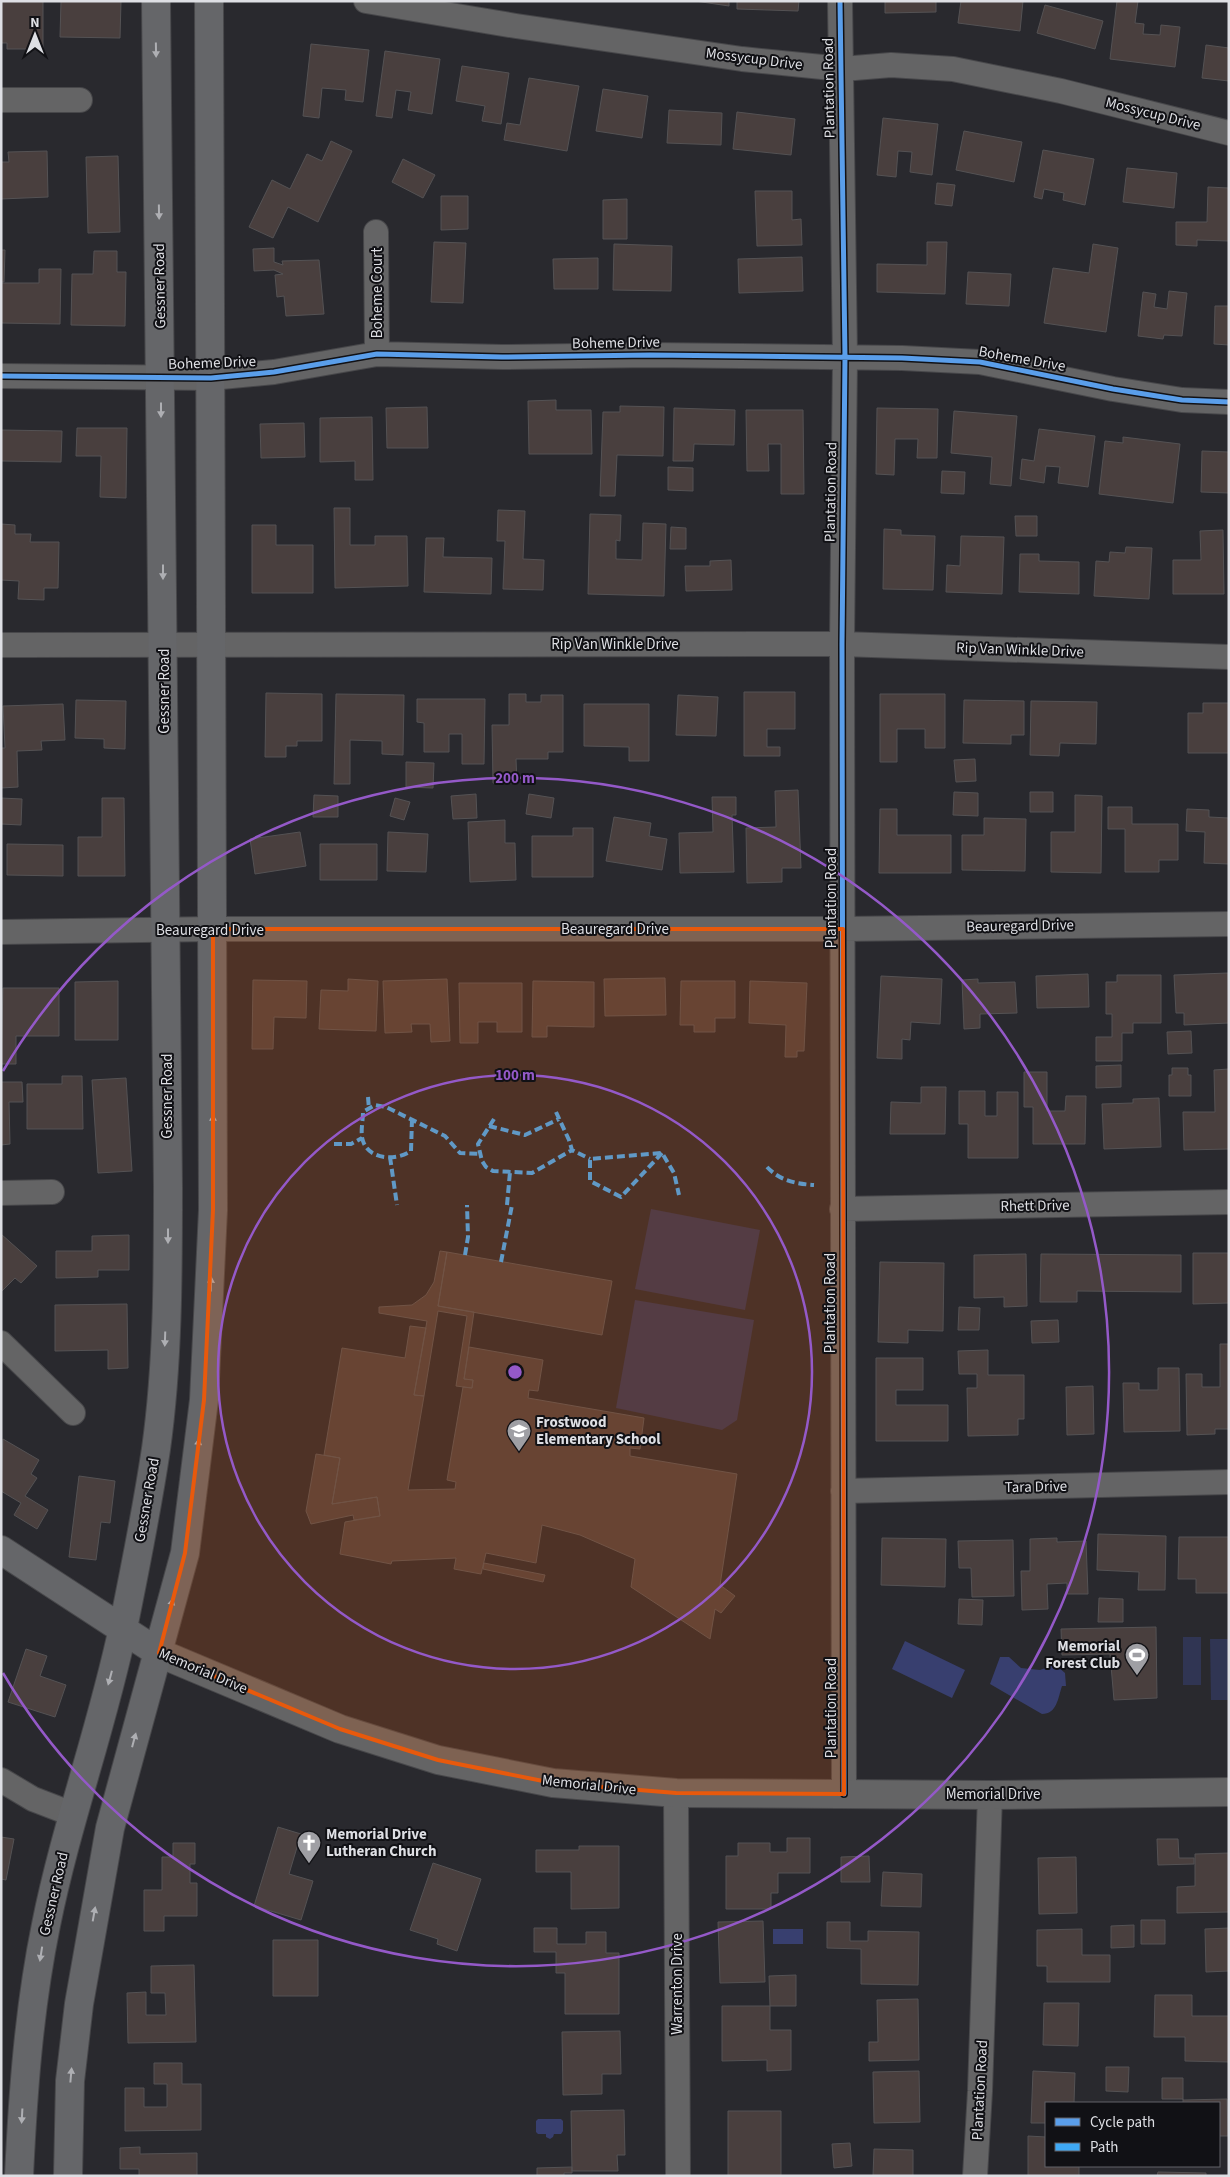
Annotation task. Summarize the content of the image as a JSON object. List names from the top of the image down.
{
  "streets": {
    "main road": ["Gessner Road", "Memorial Drive"],
    "street": [
      "Mossycup Drive",
      "Plantation Road",
      "Boheme Court",
      "Boheme Drive",
      "Rip Van Winkle Drive",
      "Beauregard Drive",
      "Rhett Drive",
      "Tara Drive",
      "Warrenton Drive"
    ]
  },
  "crossings": [
    ["Mossycup Drive", "Plantation Road"],
    ["Plantation Road", "Boheme Drive"],
    ["Plantation Road", "Rip Van Winkle Drive"],
    ["Plantation Road", "Beauregard Drive"],
    ["Plantation Road", "Rhett Drive"],
    ["Plantation Road", "Tara Drive"],
    ["Plantation Road", "Memorial Drive"],
    ["Gessner Road", "Boheme Drive"],
    ["Gessner Road", "Rip Van Winkle Drive"],
    ["Gessner Road", "Beauregard Drive"],
    ["Gessner Road", "Memorial Drive"],
    ["Boheme Court", "Boheme Drive"],
    ["Memorial Drive", "Warrenton Drive"]
  ],
  "places": {
    "school or university": ["Frostwood Elementary School"],
    "sports": ["Memorial Forest Club"],
    "church": ["Memorial Drive Lutheran Church"]
  },
  "legend": ["Cycle path", "Path"],
  "north": "top",
  "rings": ["200 m", "100 m"]
}
